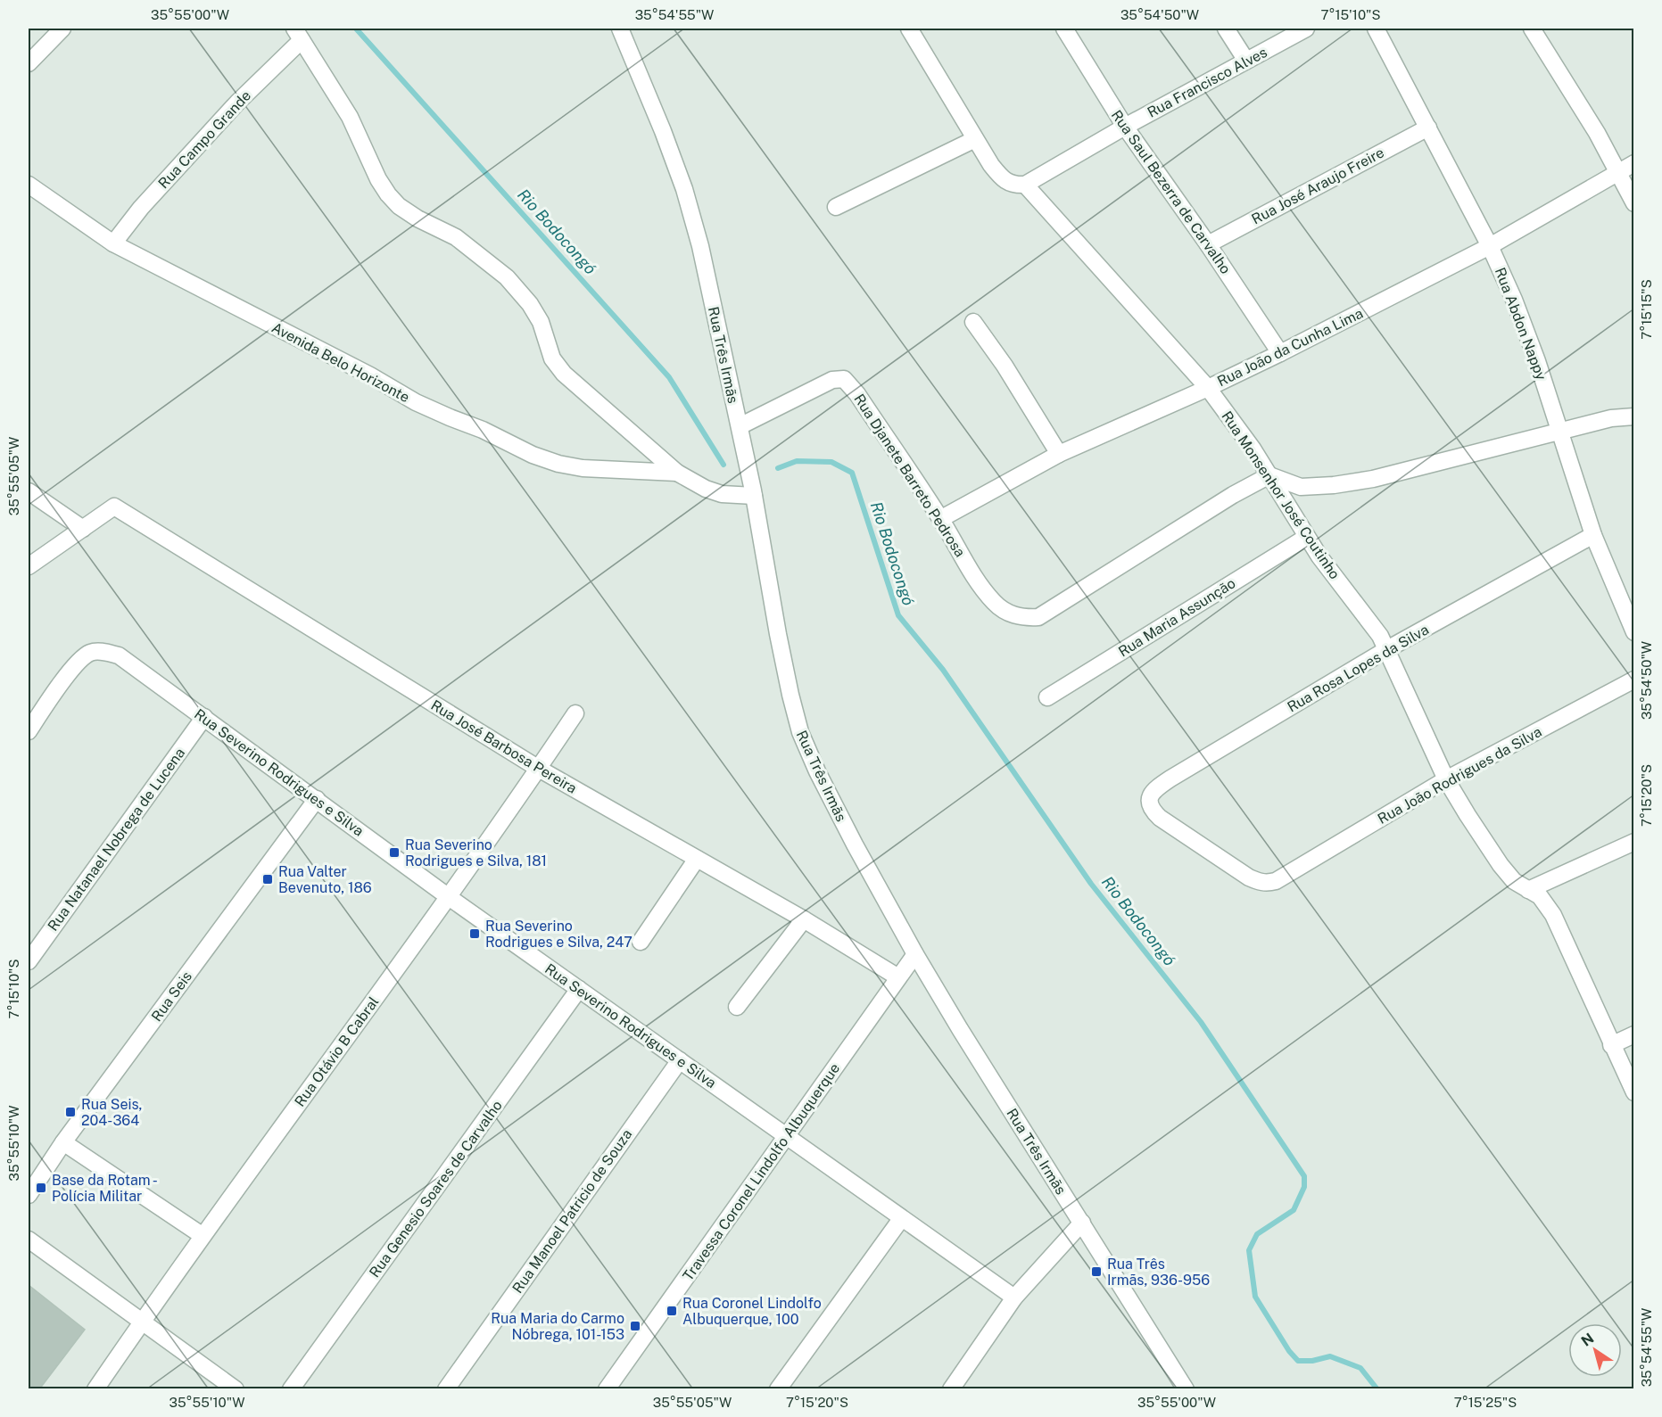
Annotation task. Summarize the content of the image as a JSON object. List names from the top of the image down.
{
  "streets": {
    "street": [
      "Rua Francisco Alves",
      "Rua Campo Grande",
      "Rua José Araujo Freire",
      "Rua Saul Bezerra de Carvalho",
      "Rua Abdon Nappy",
      "Rua João da Cunha Lima",
      "Rua Três Irmãs",
      "Avenida Belo Horizonte",
      "Rua Djanete Barreto Pedrosa",
      "Rua Monsenhor José Coutinho",
      "Rua Maria Assunção",
      "Rua Rosa Lopes da Silva",
      "Rua José Barbosa Pereira",
      "Rua Severino Rodrigues e Silva",
      "Rua João Rodrigues da Silva",
      "Rua Natanael Nobrega de Lucena",
      "Rua Seis",
      "Rua Otávio B Cabral",
      "Travessa Coronel Lindolfo Albuquerque",
      "Rua Genesio Soares de Carvalho",
      "Rua Manoel Patricio de Souza"
    ]
  },
  "crossings": [
    ["Rua Francisco Alves", "Rua Saul Bezerra de Carvalho"],
    ["Rua Francisco Alves", "Rua Monsenhor José Coutinho"],
    ["Rua Campo Grande", "Avenida Belo Horizonte"],
    ["Rua José Araujo Freire", "Rua Saul Bezerra de Carvalho"],
    ["Rua José Araujo Freire", "Rua Abdon Nappy"],
    ["Rua Saul Bezerra de Carvalho", "Rua João da Cunha Lima"],
    ["Rua Abdon Nappy", "Rua João da Cunha Lima"],
    ["Rua Abdon Nappy", "Rua Rosa Lopes da Silva"],
    ["Rua João da Cunha Lima", "Rua Djanete Barreto Pedrosa"],
    ["Rua João da Cunha Lima", "Rua Monsenhor José Coutinho"],
    ["Rua Três Irmãs", "Rua Djanete Barreto Pedrosa"],
    ["Rua Três Irmãs", "Travessa Coronel Lindolfo Albuquerque"],
    ["Rua Djanete Barreto Pedrosa", "Rua Monsenhor José Coutinho"],
    ["Rua Monsenhor José Coutinho", "Rua Maria Assunção"],
    ["Rua Monsenhor José Coutinho", "Rua Rosa Lopes da Silva"],
    ["Rua Monsenhor José Coutinho", "Rua João Rodrigues da Silva"],
    ["Rua Rosa Lopes da Silva", "Rua João Rodrigues da Silva"],
    ["Rua José Barbosa Pereira", "Rua Otávio B Cabral"],
    ["Rua José Barbosa Pereira", "Travessa Coronel Lindolfo Albuquerque"],
    ["Rua Severino Rodrigues e Silva", "Rua Natanael Nobrega de Lucena"],
    ["Rua Severino Rodrigues e Silva", "Rua Seis"],
    ["Rua Severino Rodrigues e Silva", "Rua Otávio B Cabral"],
    ["Rua Severino Rodrigues e Silva", "Travessa Coronel Lindolfo Albuquerque"],
    ["Rua Severino Rodrigues e Silva", "Rua Genesio Soares de Carvalho"],
    ["Rua Severino Rodrigues e Silva", "Rua Manoel Patricio de Souza"]
  ],
  "water": ["Rio Bodocongó"],
  "places": {
    "transit": [
      "Rua Severino Rodrigues e Silva, 181",
      "Rua Valter Bevenuto, 186",
      "Rua Severino Rodrigues e Silva, 247",
      "Rua Seis, 204-364",
      "Base da Rotam - Polícia Militar",
      "Rua Três Irmãs, 936-956",
      "Rua Coronel Lindolfo Albuquerque, 100",
      "Rua Maria do Carmo Nóbrega, 101-153"
    ]
  },
  "north": "top left",
  "coordinates": [
    "35°55'00\"W",
    "35°54'55\"W",
    "35°54'50\"W",
    "7°15'10\"S",
    "7°15'15\"S",
    "35°55'05\"W",
    "7°15'20\"S",
    "35°55'10\"W",
    "7°15'25\"S"
  ]
}
